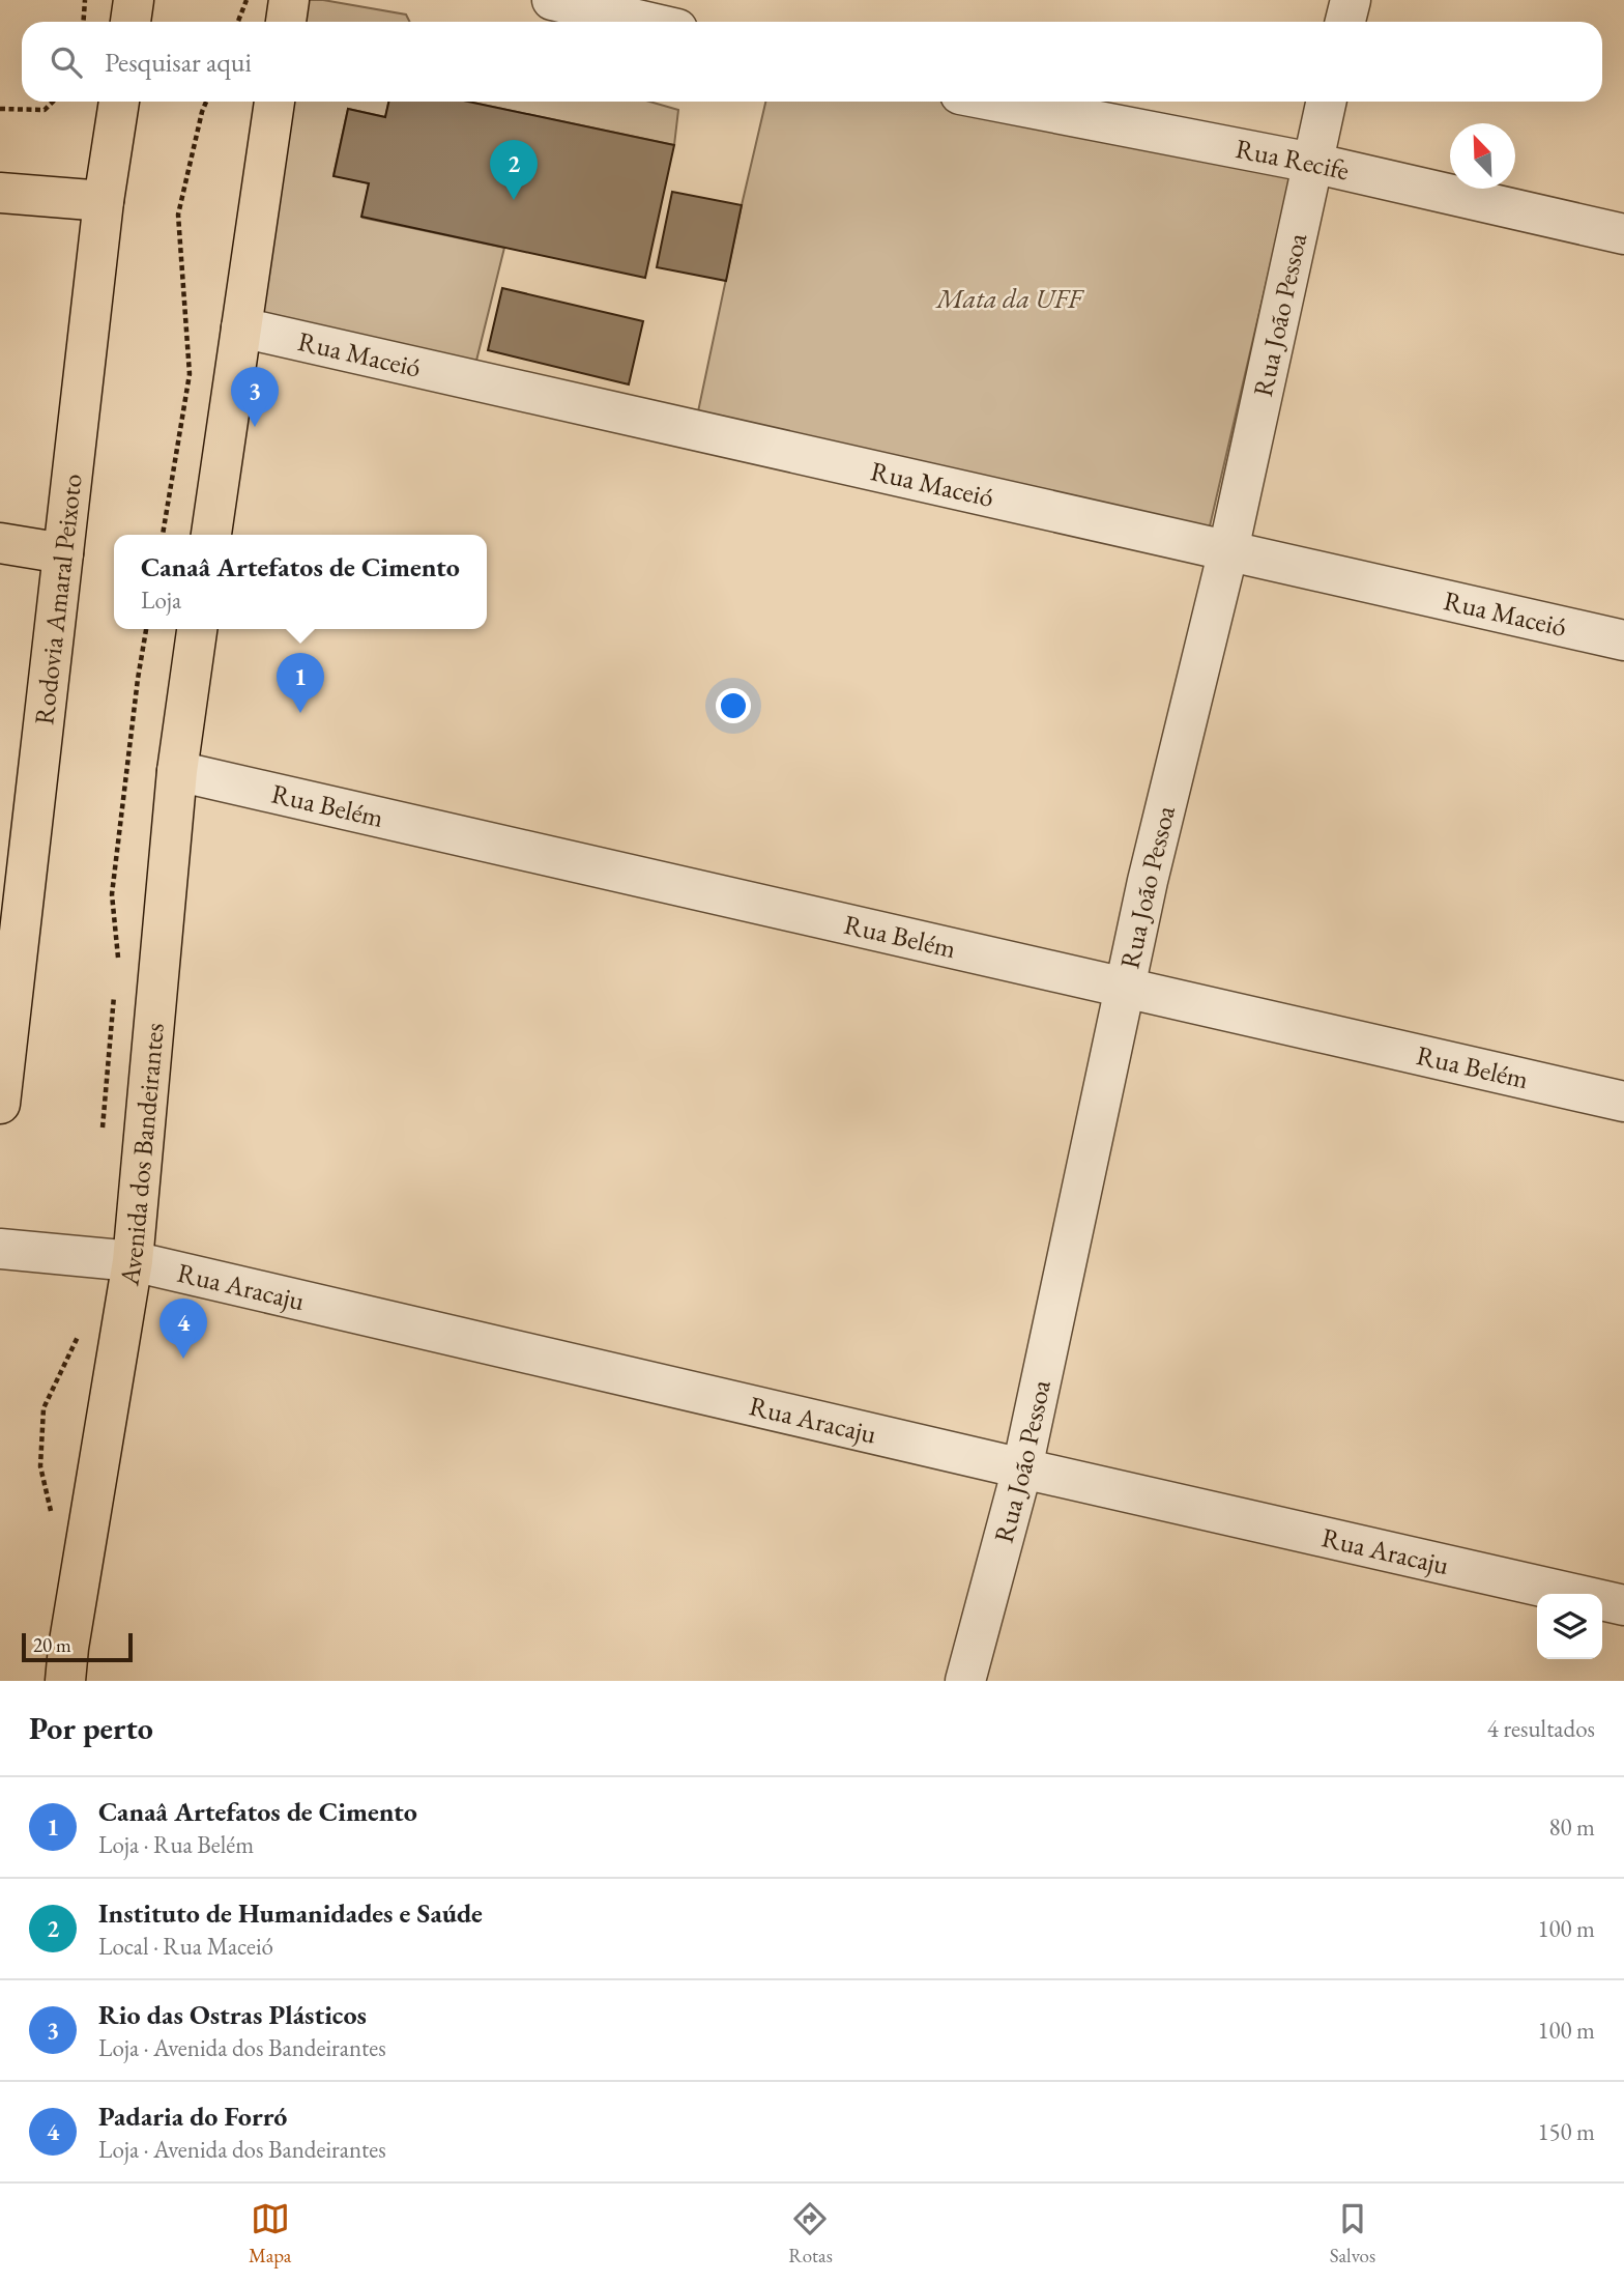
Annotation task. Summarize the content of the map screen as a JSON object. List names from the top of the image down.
{
  "streets": {
    "main road": ["Rodovia Amaral Peixoto", "Avenida dos Bandeirantes"],
    "street": [
      "Rua Recife",
      "Rua João Pessoa",
      "Rua Maceió",
      "Rua Belém",
      "Rua Aracaju"
    ]
  },
  "crossings": [
    ["Rua Recife", "Rua João Pessoa"],
    ["Rua João Pessoa", "Rua Maceió"],
    ["Rua João Pessoa", "Rua Belém"],
    ["Rua João Pessoa", "Rua Aracaju"],
    ["Rua Belém", "Avenida dos Bandeirantes"],
    ["Avenida dos Bandeirantes", "Rua Aracaju"]
  ],
  "parks": ["Mata da UFF"],
  "scale_bar": "20 m",
  "north": "top left",
  "page": {
    "search": "Pesquisar aqui",
    "pins": [
      "2",
      "3",
      "1",
      "4"
    ],
    "popup": ["Canaâ Artefatos de Cimento", "Loja"],
    "scale": "20 m",
    "heading": ["Por perto", "4 resultados"],
    "list": [
      {
        "mark": "1",
        "name": "Canaâ Artefatos de Cimento",
        "note": "Loja · Rua Belém",
        "value": "80 m"
      },
      {
        "mark": "2",
        "name": "Instituto de Humanidades e Saúde",
        "note": "Local · Rua Maceió",
        "value": "100 m"
      },
      {
        "mark": "3",
        "name": "Rio das Ostras Plásticos",
        "note": "Loja · Avenida dos Bandeirantes",
        "value": "100 m"
      },
      {
        "mark": "4",
        "name": "Padaria do Forró",
        "note": "Loja · Avenida dos Bandeirantes",
        "value": "150 m"
      }
    ],
    "nav": ["Mapa", "Rotas", "Salvos"]
  }
}
